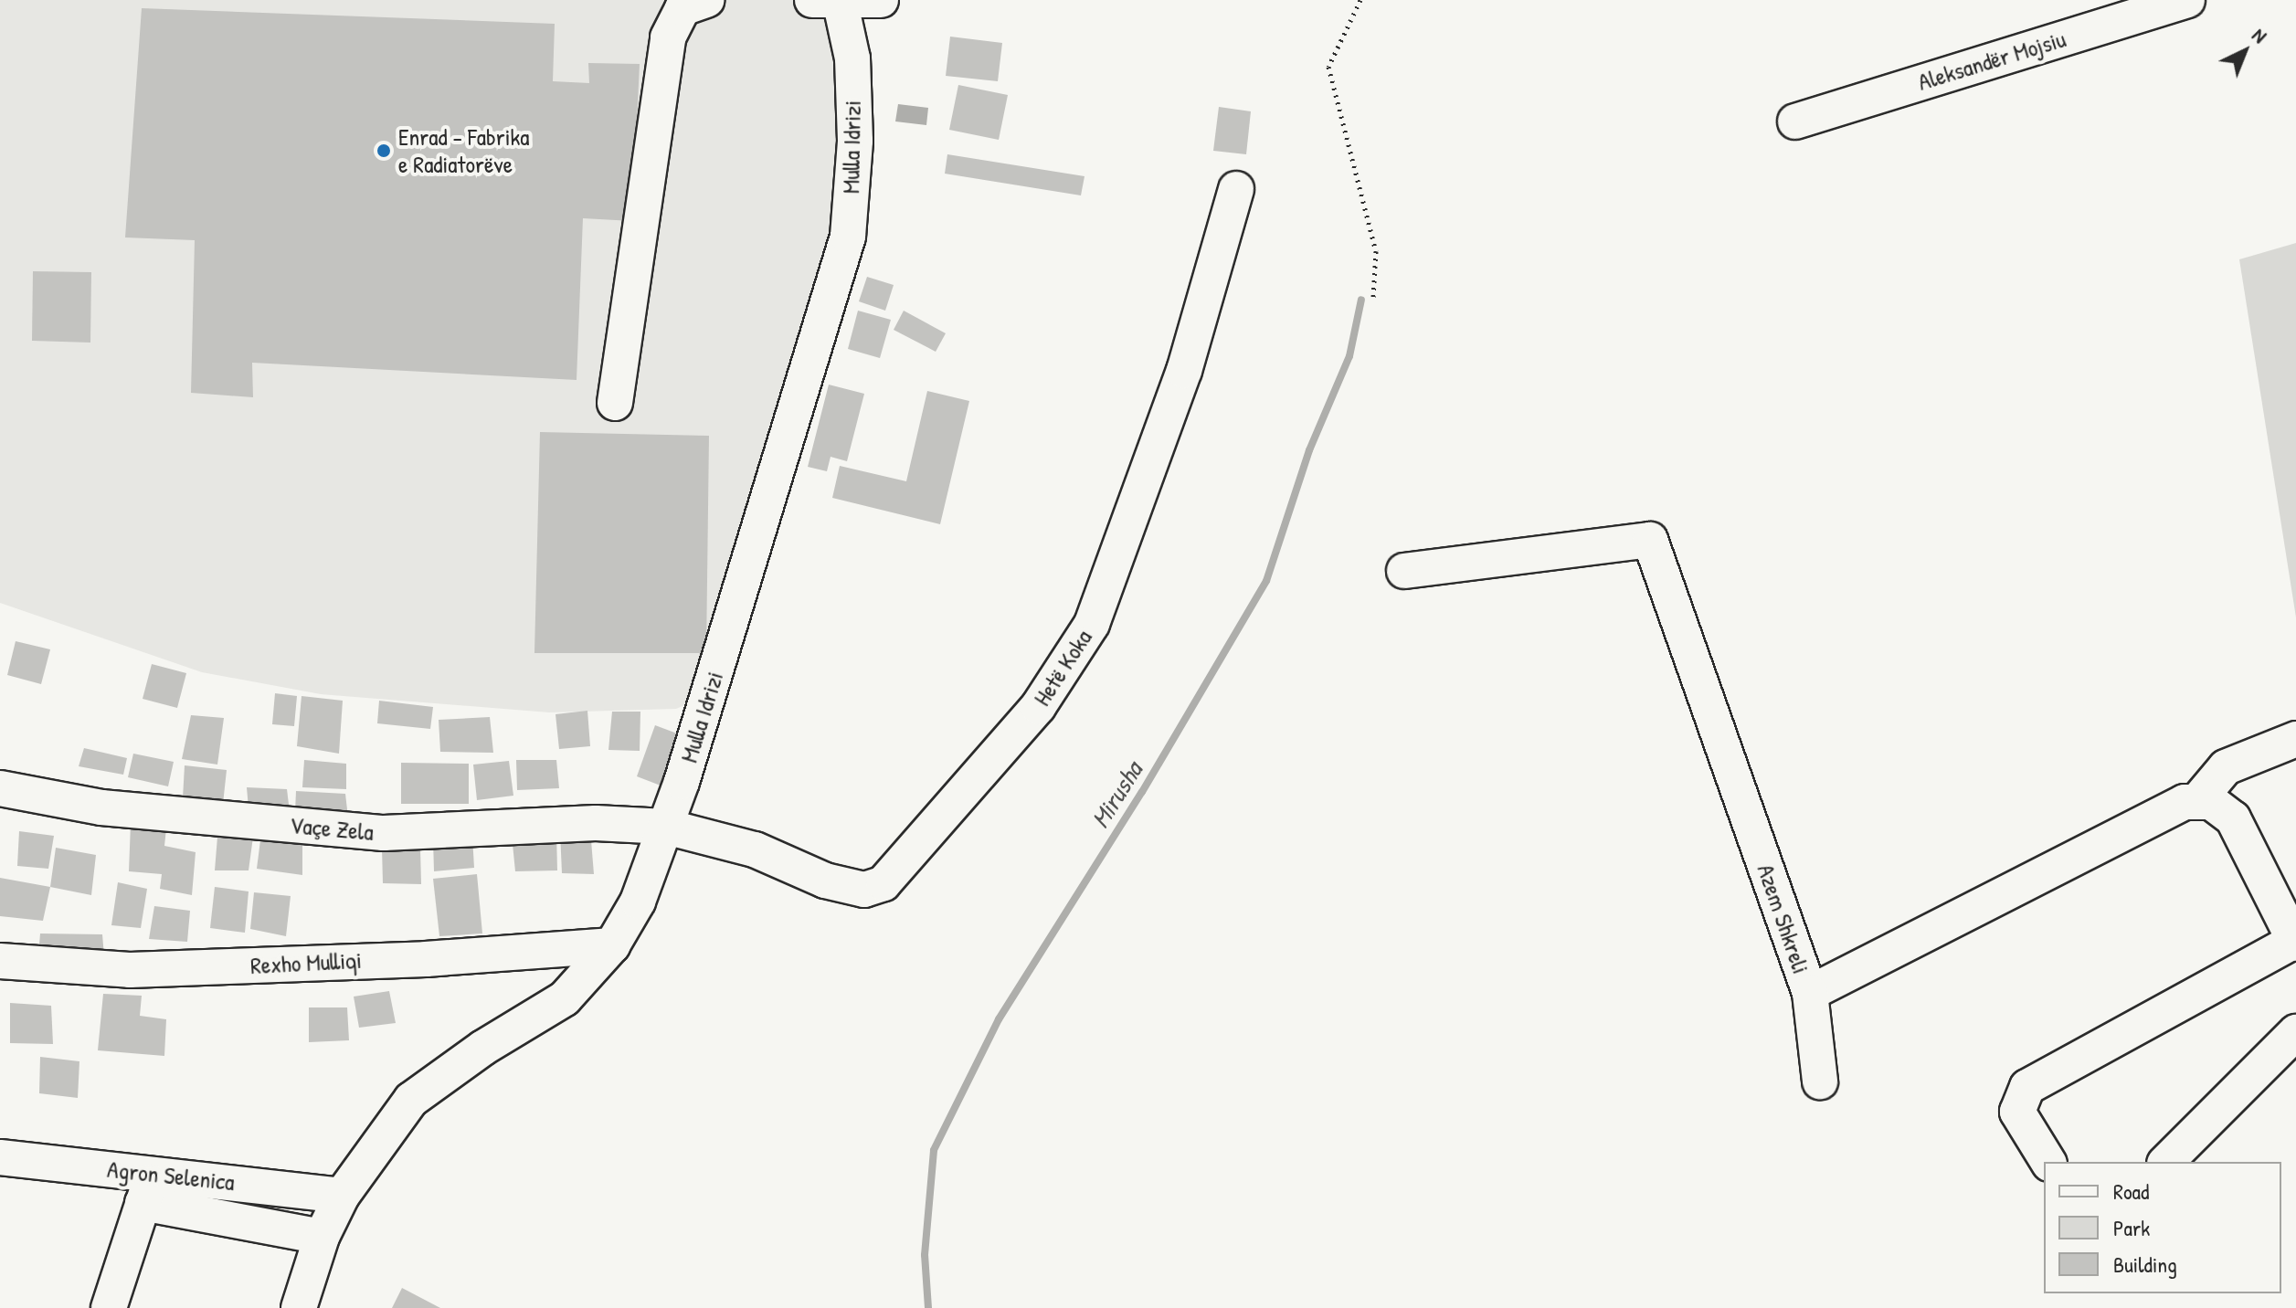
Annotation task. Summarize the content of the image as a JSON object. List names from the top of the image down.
{
  "streets": {
    "street": [
      "Aleksandër Mojsiu",
      "Mulla Idrizi",
      "Hetë Koka",
      "Vaçe Zela",
      "Azem Shkreli",
      "Rexho Mulliqi",
      "Agron Selenica"
    ]
  },
  "crossings": [
    ["Mulla Idrizi", "Hetë Koka"],
    ["Mulla Idrizi", "Vaçe Zela"],
    ["Mulla Idrizi", "Rexho Mulliqi"],
    ["Mulla Idrizi", "Agron Selenica"],
    ["Hetë Koka", "Vaçe Zela"]
  ],
  "water": ["Mirusha"],
  "places": ["Enrad - Fabrika e Radiatorëve"],
  "legend": ["Road", "Park", "Building"],
  "north": "top right"
}
